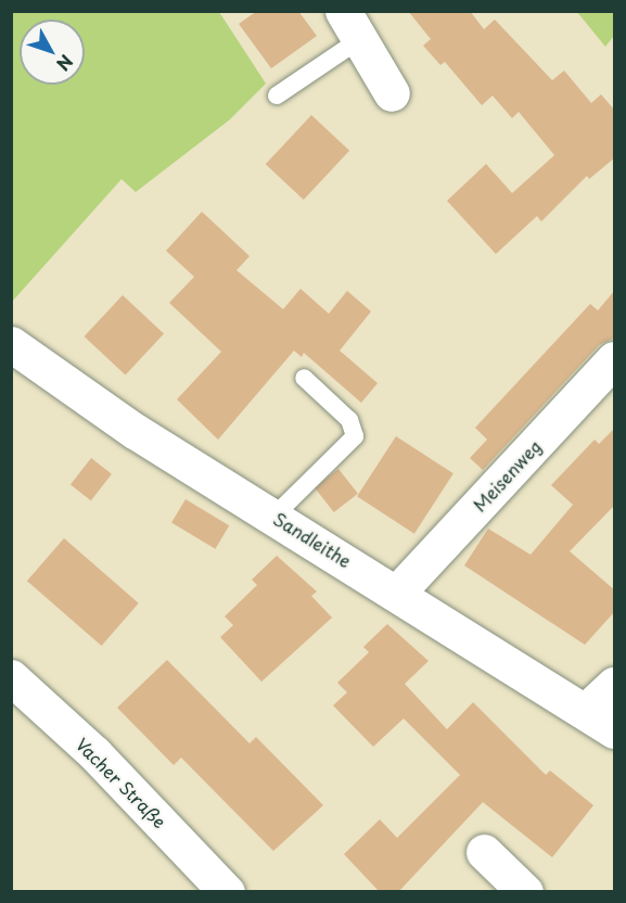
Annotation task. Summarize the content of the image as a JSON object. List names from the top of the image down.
{
  "streets": {
    "street": ["Meisenweg", "Sandleithe", "Vacher Straße"]
  },
  "crossings": [
    ["Meisenweg", "Sandleithe"]
  ],
  "north": "bottom right"
}
